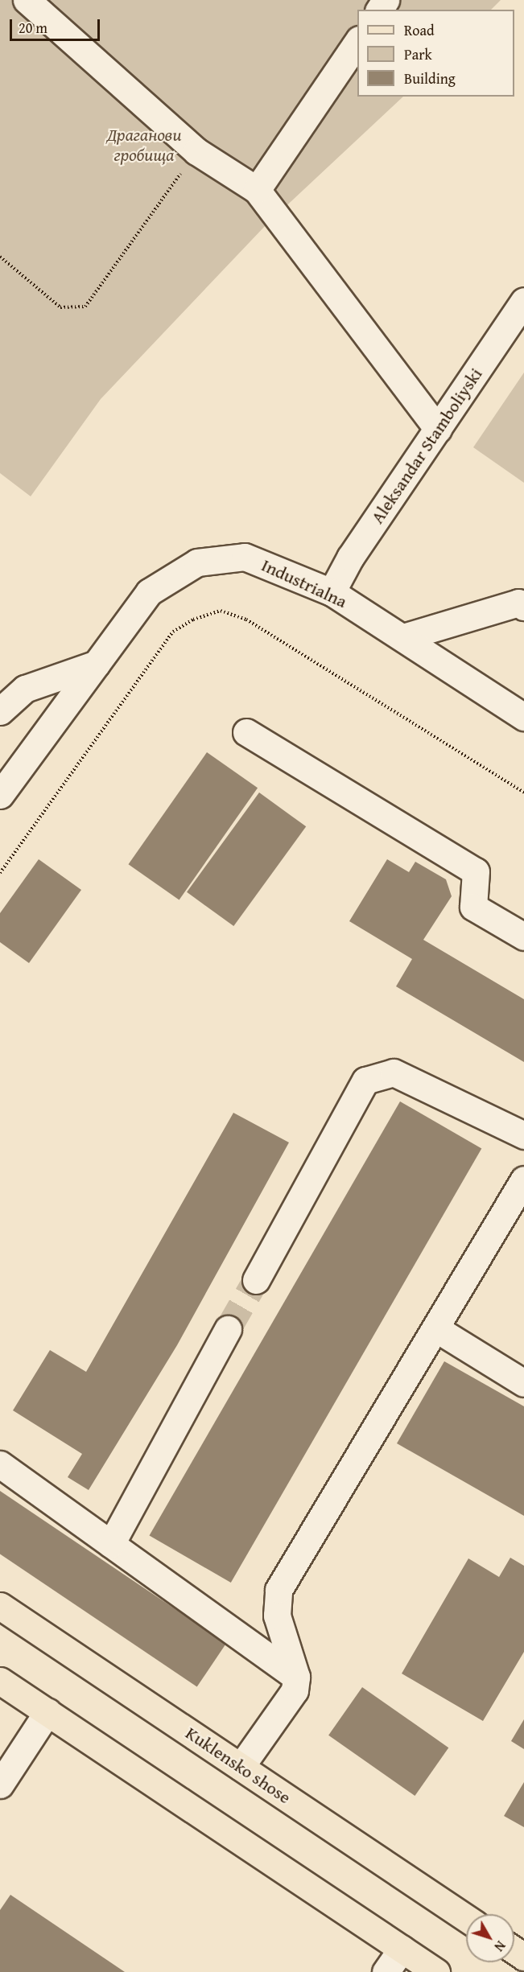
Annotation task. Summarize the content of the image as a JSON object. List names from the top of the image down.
{
  "streets": {
    "main road": ["Kuklensko shose"],
    "street": ["Aleksandar Stamboliyski", "Industrialna"]
  },
  "crossings": [
    ["Aleksandar Stamboliyski", "Industrialna"]
  ],
  "parks": ["Драганови гробища"],
  "legend": ["Road", "Park", "Building"],
  "scale_bar": "20 m",
  "north": "bottom right"
}
